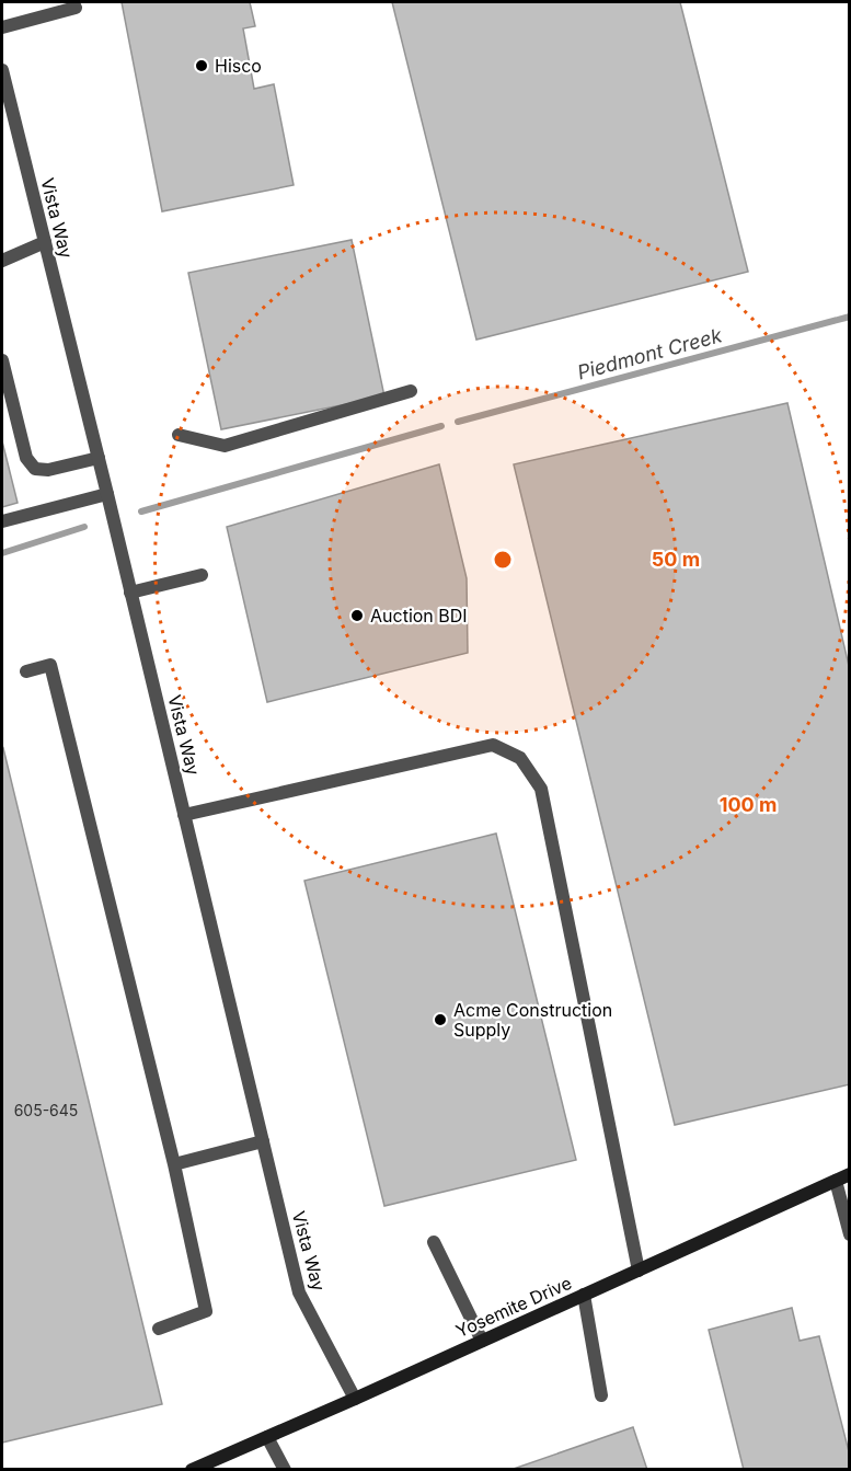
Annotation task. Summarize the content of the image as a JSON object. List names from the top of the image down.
{
  "streets": {
    "main road": ["Yosemite Drive"],
    "street": ["Vista Way"]
  },
  "crossings": [
    ["Vista Way", "Yosemite Drive"]
  ],
  "water": ["Piedmont Creek"],
  "places": ["Hisco", "Auction BDI", "Acme Construction Supply"],
  "house_numbers": ["605-645"],
  "rings": ["50 m", "100 m"]
}
